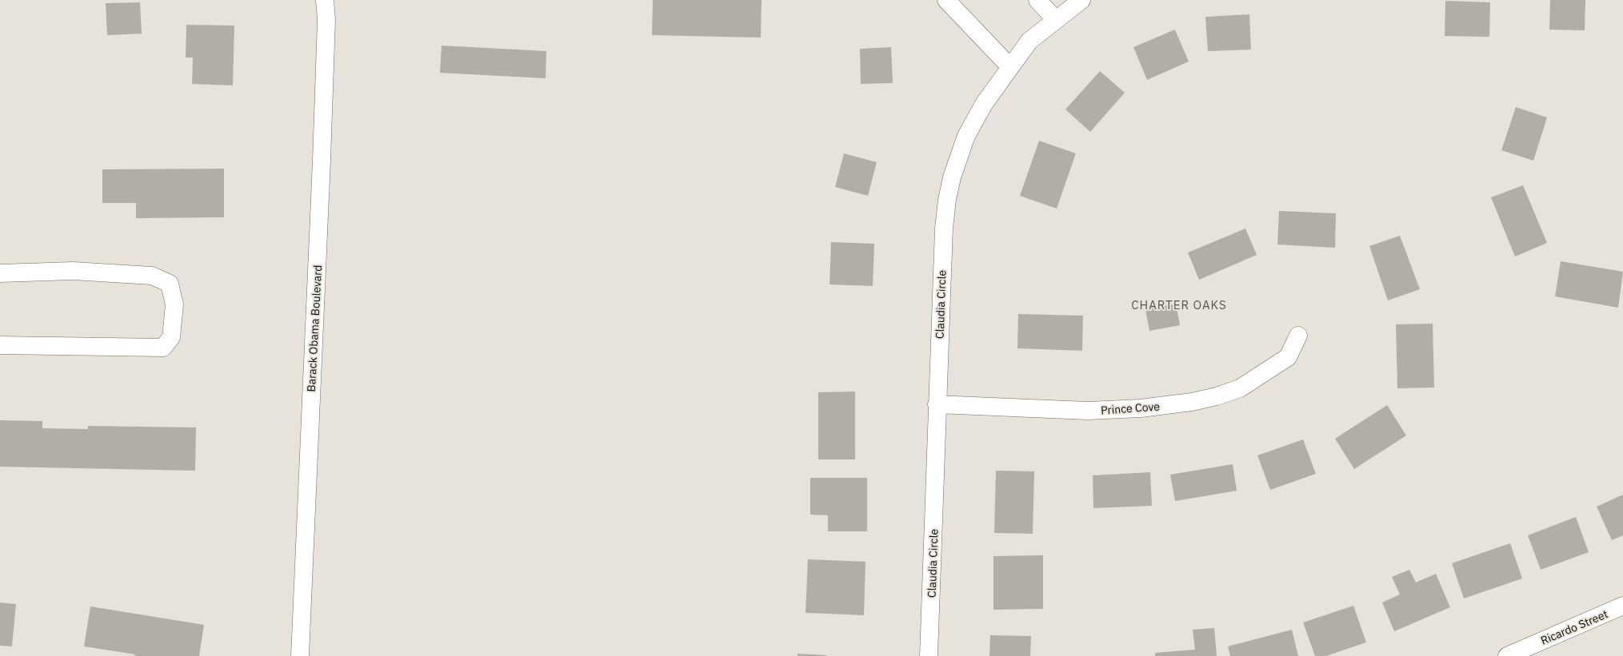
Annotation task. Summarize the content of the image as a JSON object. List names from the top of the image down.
{
  "streets": {
    "street": [
      "Claudia Circle",
      "Barack Obama Boulevard",
      "Prince Cove",
      "Ricardo Street"
    ]
  },
  "crossings": [
    ["Claudia Circle", "Prince Cove"]
  ],
  "districts": ["CHARTER OAKS"]
}
